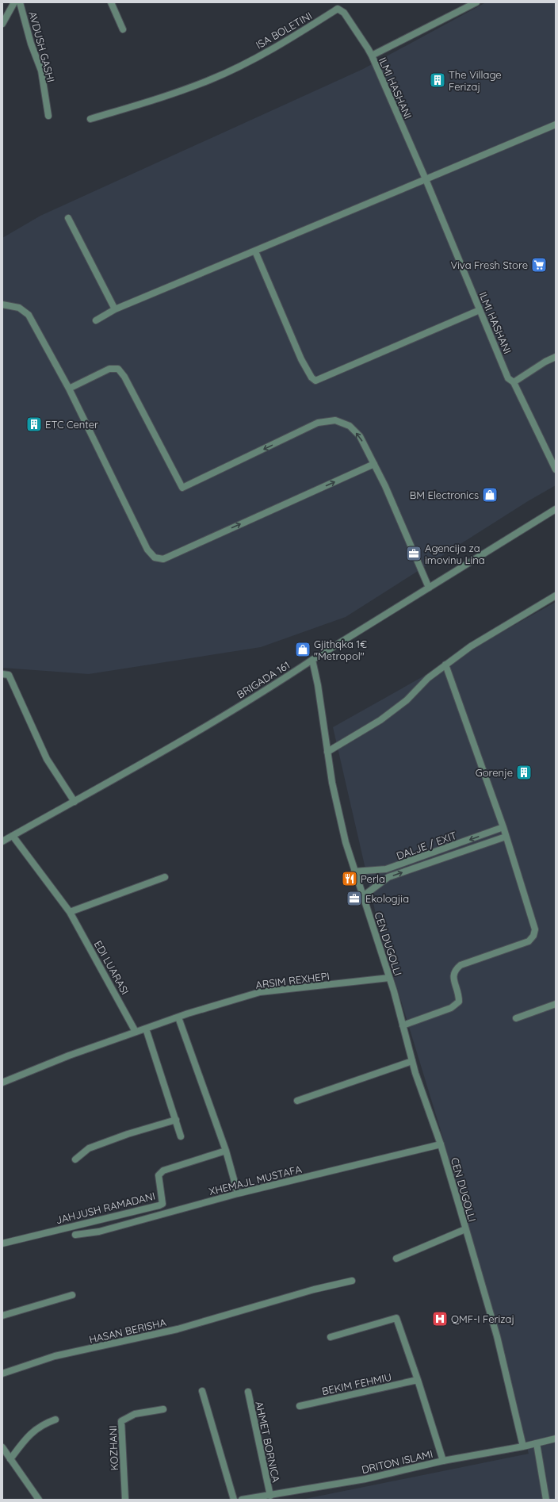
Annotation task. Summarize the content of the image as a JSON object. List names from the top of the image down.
{
  "streets": {
    "street": [
      "ISA BOLETINI",
      "AVDUSH GASHI",
      "ILMI HASHANI",
      "BRIGADA 161",
      "DALJE / EXIT",
      "CEN DUGOLLI",
      "EDI LUARASI",
      "ARSIM REXHEPI",
      "XHEMAJL MUSTAFA",
      "JAHJUSH RAMADANI",
      "HASAN BERISHA",
      "BEKIM FEHMIU",
      "AHMET BORNICA",
      "KOZHANI",
      "DRITON ISLAMI"
    ]
  },
  "crossings": [
    ["ISA BOLETINI", "ILMI HASHANI"],
    ["BRIGADA 161", "CEN DUGOLLI"],
    ["BRIGADA 161", "EDI LUARASI"],
    ["DALJE / EXIT", "CEN DUGOLLI"],
    ["CEN DUGOLLI", "ARSIM REXHEPI"],
    ["CEN DUGOLLI", "XHEMAJL MUSTAFA"],
    ["CEN DUGOLLI", "DRITON ISLAMI"],
    ["EDI LUARASI", "ARSIM REXHEPI"],
    ["AHMET BORNICA", "DRITON ISLAMI"]
  ],
  "places": {
    "building": ["The Village Ferizaj", "ETC Center", "Gorenje"],
    "supermarket": ["Viva Fresh Store"],
    "shop": ["BM Electronics", "Gjithqka 1€ \"Metropol\""],
    "office": ["Agencija za imovinu Lina", "Ekologjia"],
    "restaurant": ["Perla"],
    "hospital": ["QMF-I Ferizaj"]
  }
}
